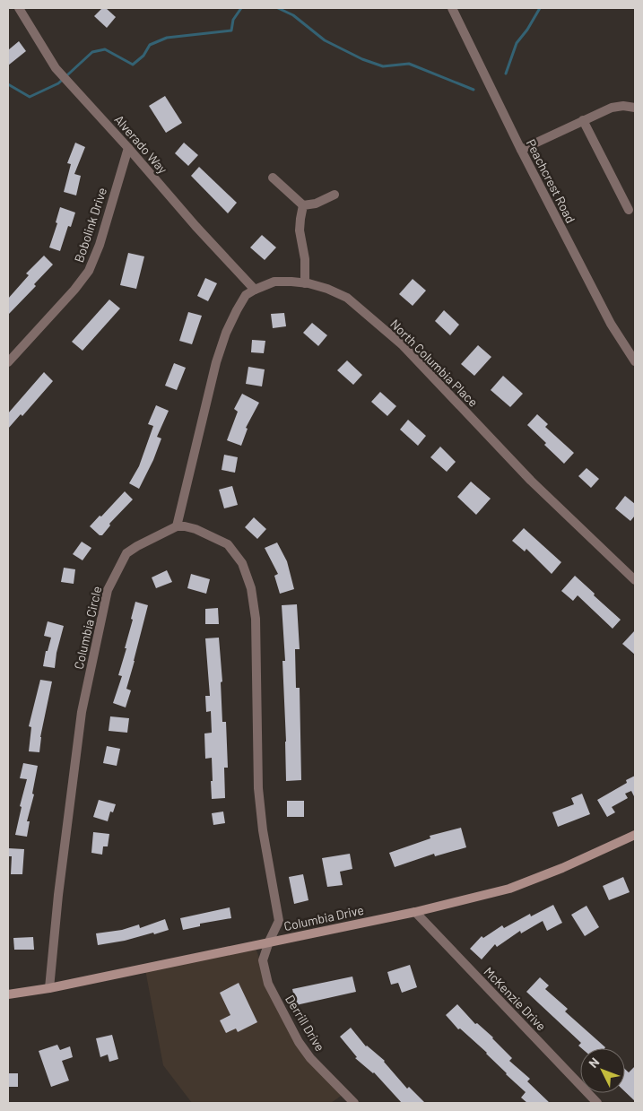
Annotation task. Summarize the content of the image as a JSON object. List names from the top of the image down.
{
  "streets": {
    "main road": ["Columbia Drive"],
    "street": [
      "Alverado Way",
      "Peachcrest Road",
      "Bobolink Drive",
      "North Columbia Place",
      "Columbia Circle",
      "McKenzie Drive",
      "Derrill Drive"
    ]
  },
  "crossings": [
    ["Alverado Way", "Bobolink Drive"],
    ["Alverado Way", "North Columbia Place"],
    ["North Columbia Place", "Columbia Circle"],
    ["Columbia Circle", "Columbia Drive"],
    ["Columbia Drive", "McKenzie Drive"],
    ["Columbia Drive", "Derrill Drive"]
  ],
  "north": "top left"
}
